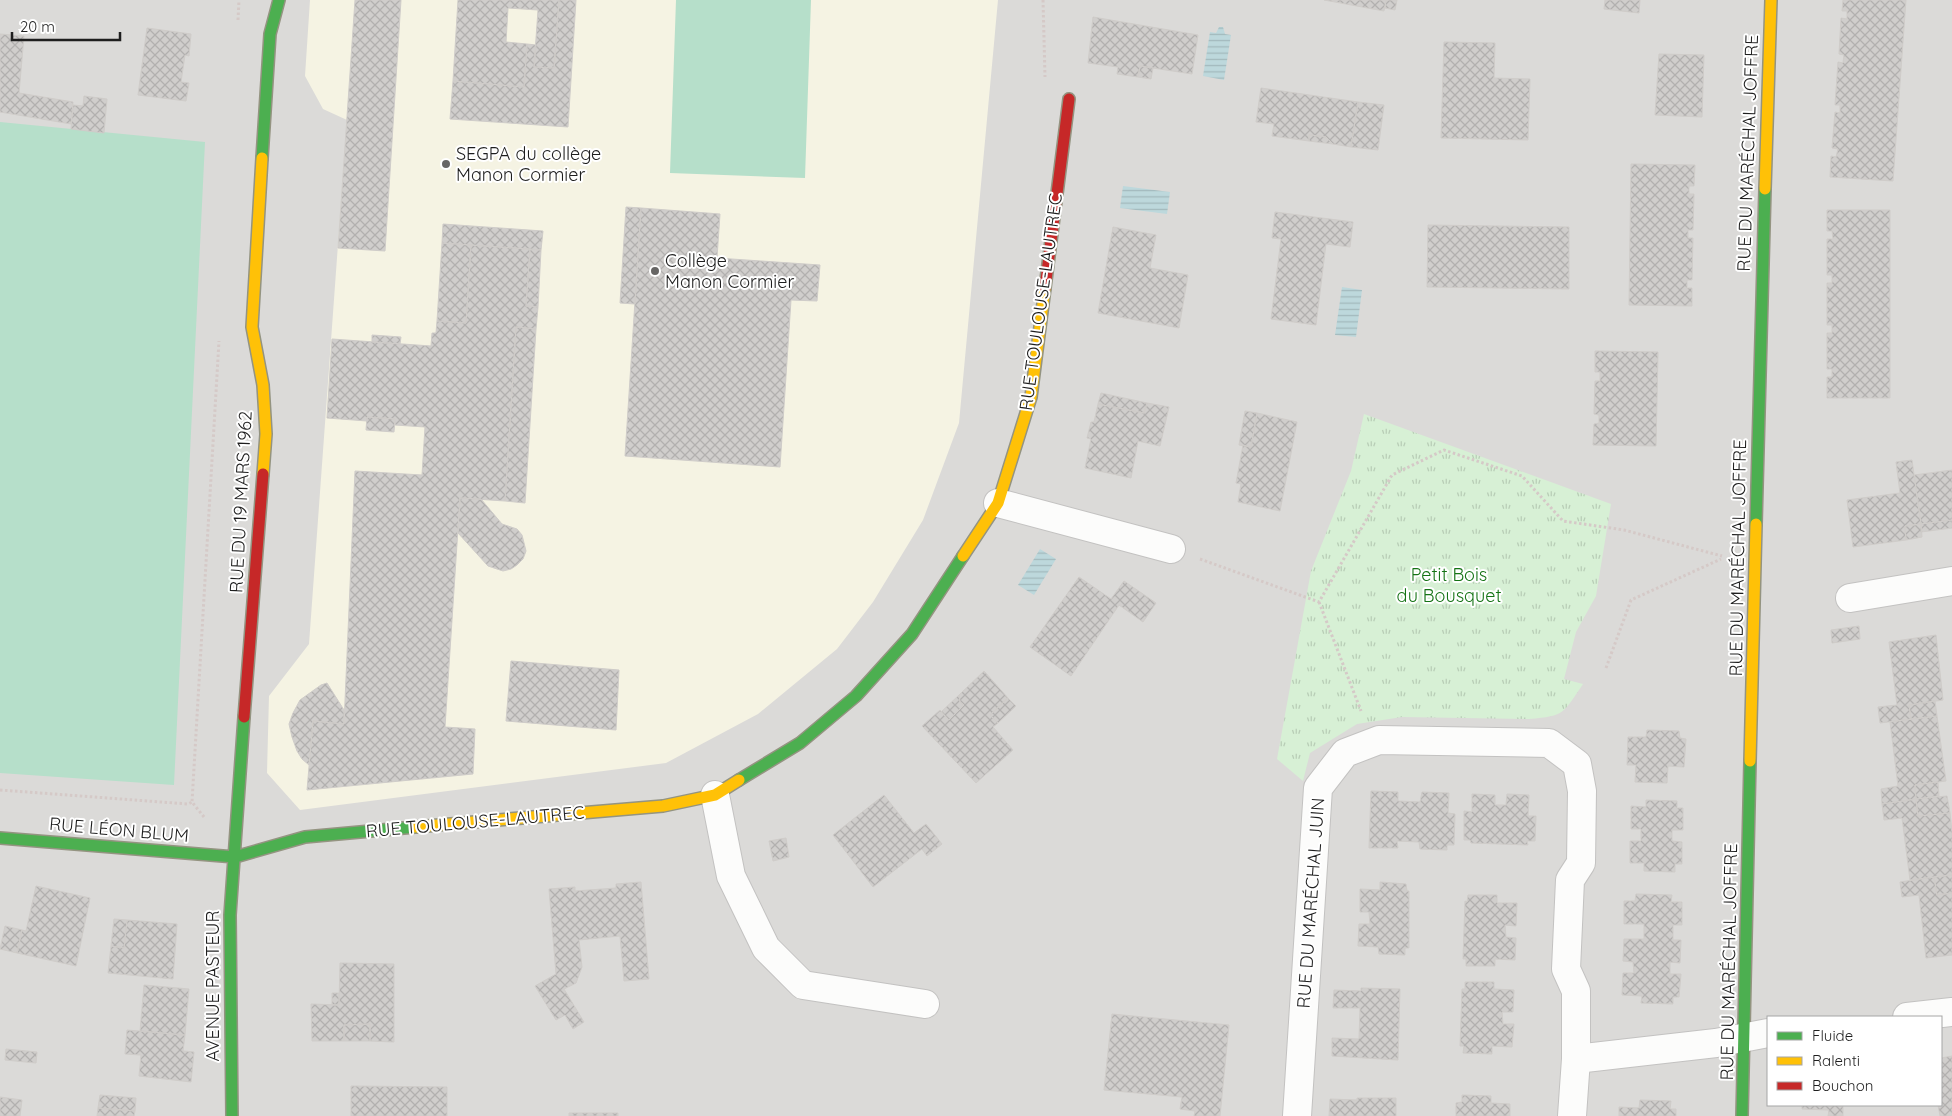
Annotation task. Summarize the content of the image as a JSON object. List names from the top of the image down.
{
  "streets": {
    "street": [
      "RUE DU MARÉCHAL JOFFRE",
      "RUE TOULOUSE-LAUTREC",
      "RUE DU 19 MARS 1962",
      "RUE LÉON BLUM",
      "RUE DU MARÉCHAL JUIN",
      "AVENUE PASTEUR"
    ]
  },
  "crossings": [
    ["RUE TOULOUSE-LAUTREC", "RUE DU 19 MARS 1962"],
    ["RUE TOULOUSE-LAUTREC", "RUE LÉON BLUM"],
    ["RUE TOULOUSE-LAUTREC", "AVENUE PASTEUR"],
    ["RUE DU 19 MARS 1962", "RUE LÉON BLUM"],
    ["RUE DU 19 MARS 1962", "AVENUE PASTEUR"],
    ["RUE LÉON BLUM", "AVENUE PASTEUR"]
  ],
  "parks": ["Petit Bois du Bousquet"],
  "places": ["SEGPA du collège Manon Cormier", "Collège Manon Cormier"],
  "legend": ["Fluide", "Ralenti", "Bouchon"],
  "scale_bar": "20 m"
}
